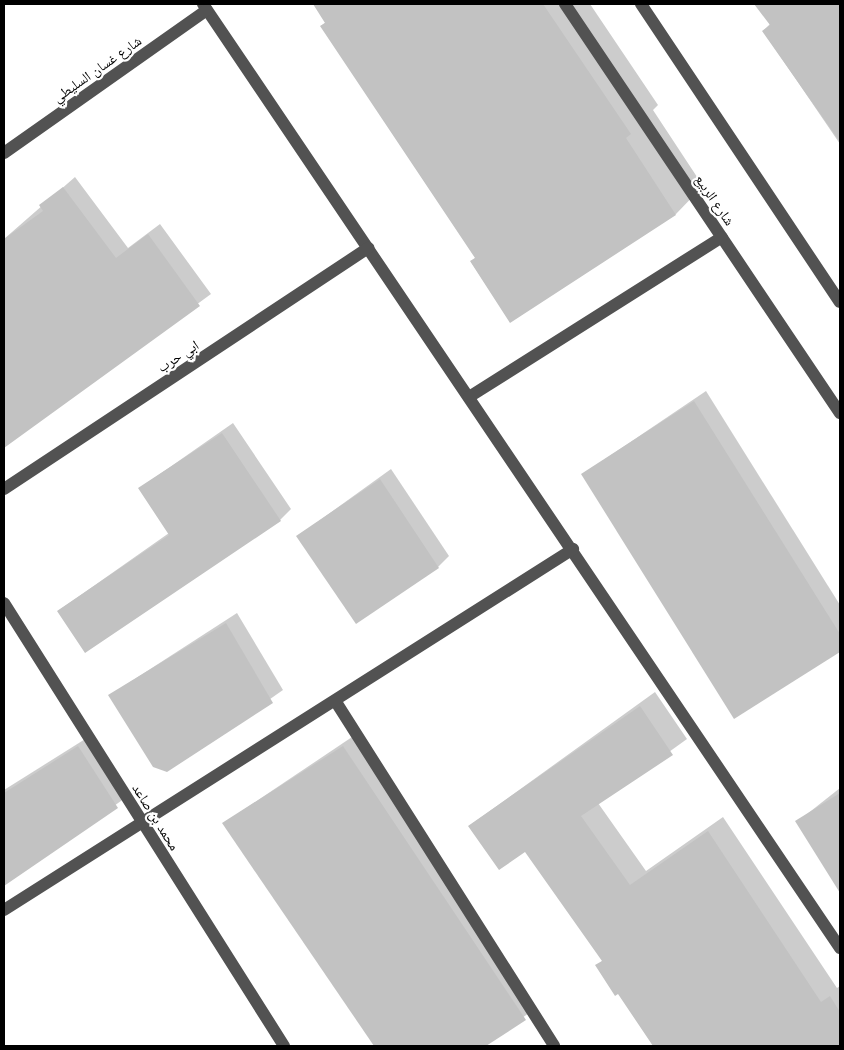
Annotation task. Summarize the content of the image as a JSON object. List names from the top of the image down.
{
  "streets": {
    "street": [
      "شارع غسان السليطي",
      "شارع الربيع",
      "ابي حرب",
      "محمد بن صاعد"
    ]
  }
}
